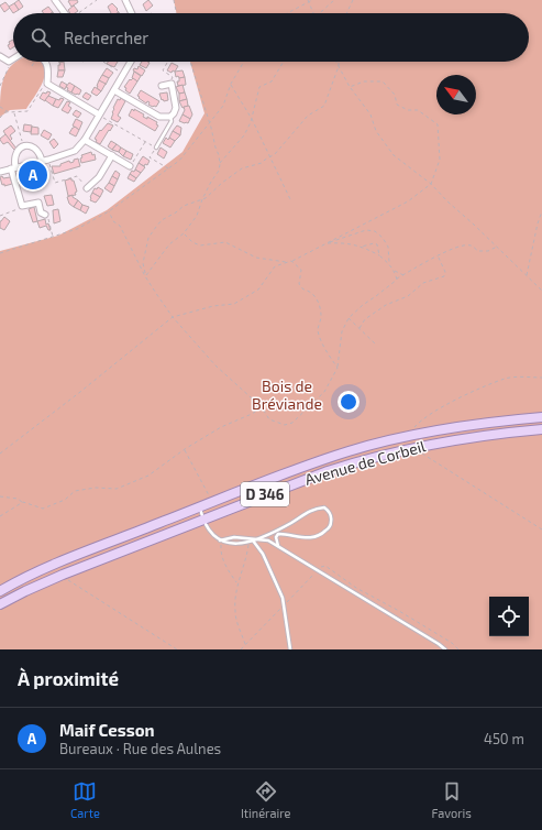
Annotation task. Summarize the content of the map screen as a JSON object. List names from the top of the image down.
{
  "streets": {
    "main road": ["Avenue de Corbeil", "D 346"]
  },
  "parks": ["Bois de Bréviande"],
  "north": "top left",
  "page": {
    "search": "Rechercher",
    "pins": "A",
    "heading": "À proximité",
    "list": [
      {
        "mark": "A",
        "name": "Maif Cesson",
        "note": "Bureaux · Rue des Aulnes",
        "value": "450 m"
      }
    ],
    "nav": ["Carte", "Itinéraire", "Favoris"]
  }
}
